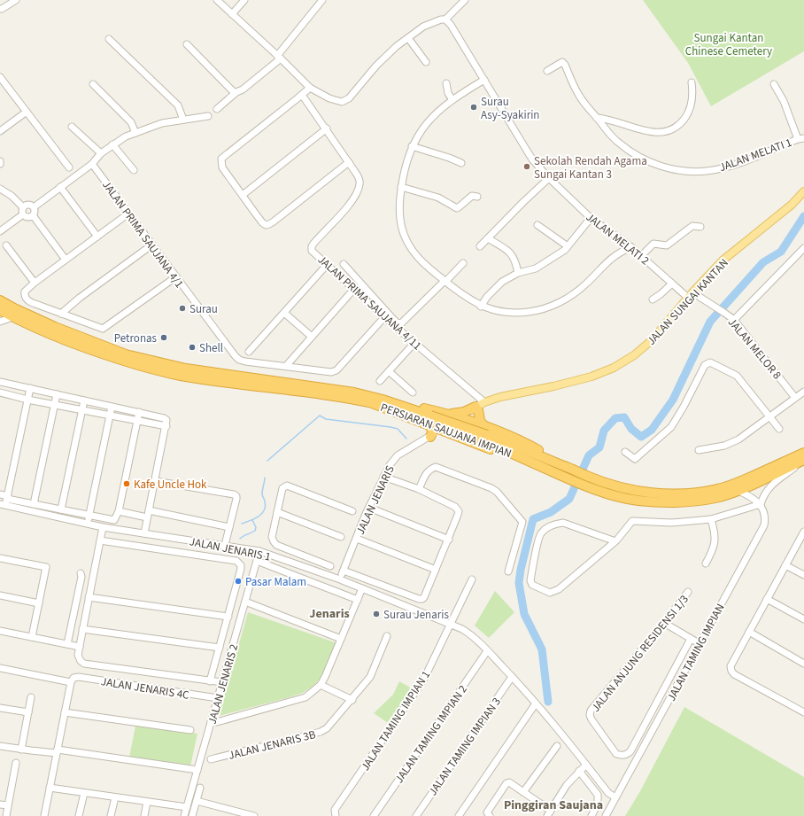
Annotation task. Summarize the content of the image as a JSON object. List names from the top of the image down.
{
  "streets": {
    "highway": ["PERSIARAN SAUJANA IMPIAN"],
    "main road": ["JALAN SUNGAI KANTAN"],
    "street": [
      "JALAN MELATI 1",
      "JALAN PRIMA SAUJANA 4/1",
      "JALAN MELATI 2",
      "JALAN PRIMA SAUJANA 4/11",
      "JALAN MELOR 8",
      "JALAN JENARIS",
      "JALAN JENARIS 1",
      "JALAN TAMING IMPIAN",
      "JALAN ANJUNG RESIDENSI 1/3",
      "JALAN JENARIS 2",
      "JALAN JENARIS 4C",
      "JALAN TAMING IMPIAN 1",
      "JALAN TAMING IMPIAN 2",
      "JALAN JENARIS 3B",
      "JALAN TAMING IMPIAN 3"
    ]
  },
  "crossings": [
    ["JALAN PRIMA SAUJANA 4/1", "JALAN PRIMA SAUJANA 4/11"],
    ["JALAN MELATI 2", "JALAN SUNGAI KANTAN"],
    ["JALAN MELATI 2", "JALAN MELOR 8"],
    ["JALAN SUNGAI KANTAN", "JALAN PRIMA SAUJANA 4/11"],
    ["JALAN SUNGAI KANTAN", "JALAN MELOR 8"],
    ["JALAN SUNGAI KANTAN", "PERSIARAN SAUJANA IMPIAN"],
    ["JALAN SUNGAI KANTAN", "JALAN JENARIS"],
    ["PERSIARAN SAUJANA IMPIAN", "JALAN JENARIS"],
    ["JALAN JENARIS", "JALAN JENARIS 1"],
    ["JALAN JENARIS 1", "JALAN JENARIS 2"],
    ["JALAN JENARIS 1", "JALAN TAMING IMPIAN 1"],
    ["JALAN JENARIS 2", "JALAN JENARIS 4C"]
  ],
  "districts": ["Jenaris", "Pinggiran Saujana"],
  "parks": ["Sungai Kantan Chinese Cemetery"],
  "places": [
    "Surau Asy-Syakirin",
    "Sekolah Rendah Agama Sungai Kantan 3",
    "Surau",
    "Petronas",
    "Shell",
    "Kafe Uncle Hok",
    "Pasar Malam",
    "Surau Jenaris"
  ]
}
